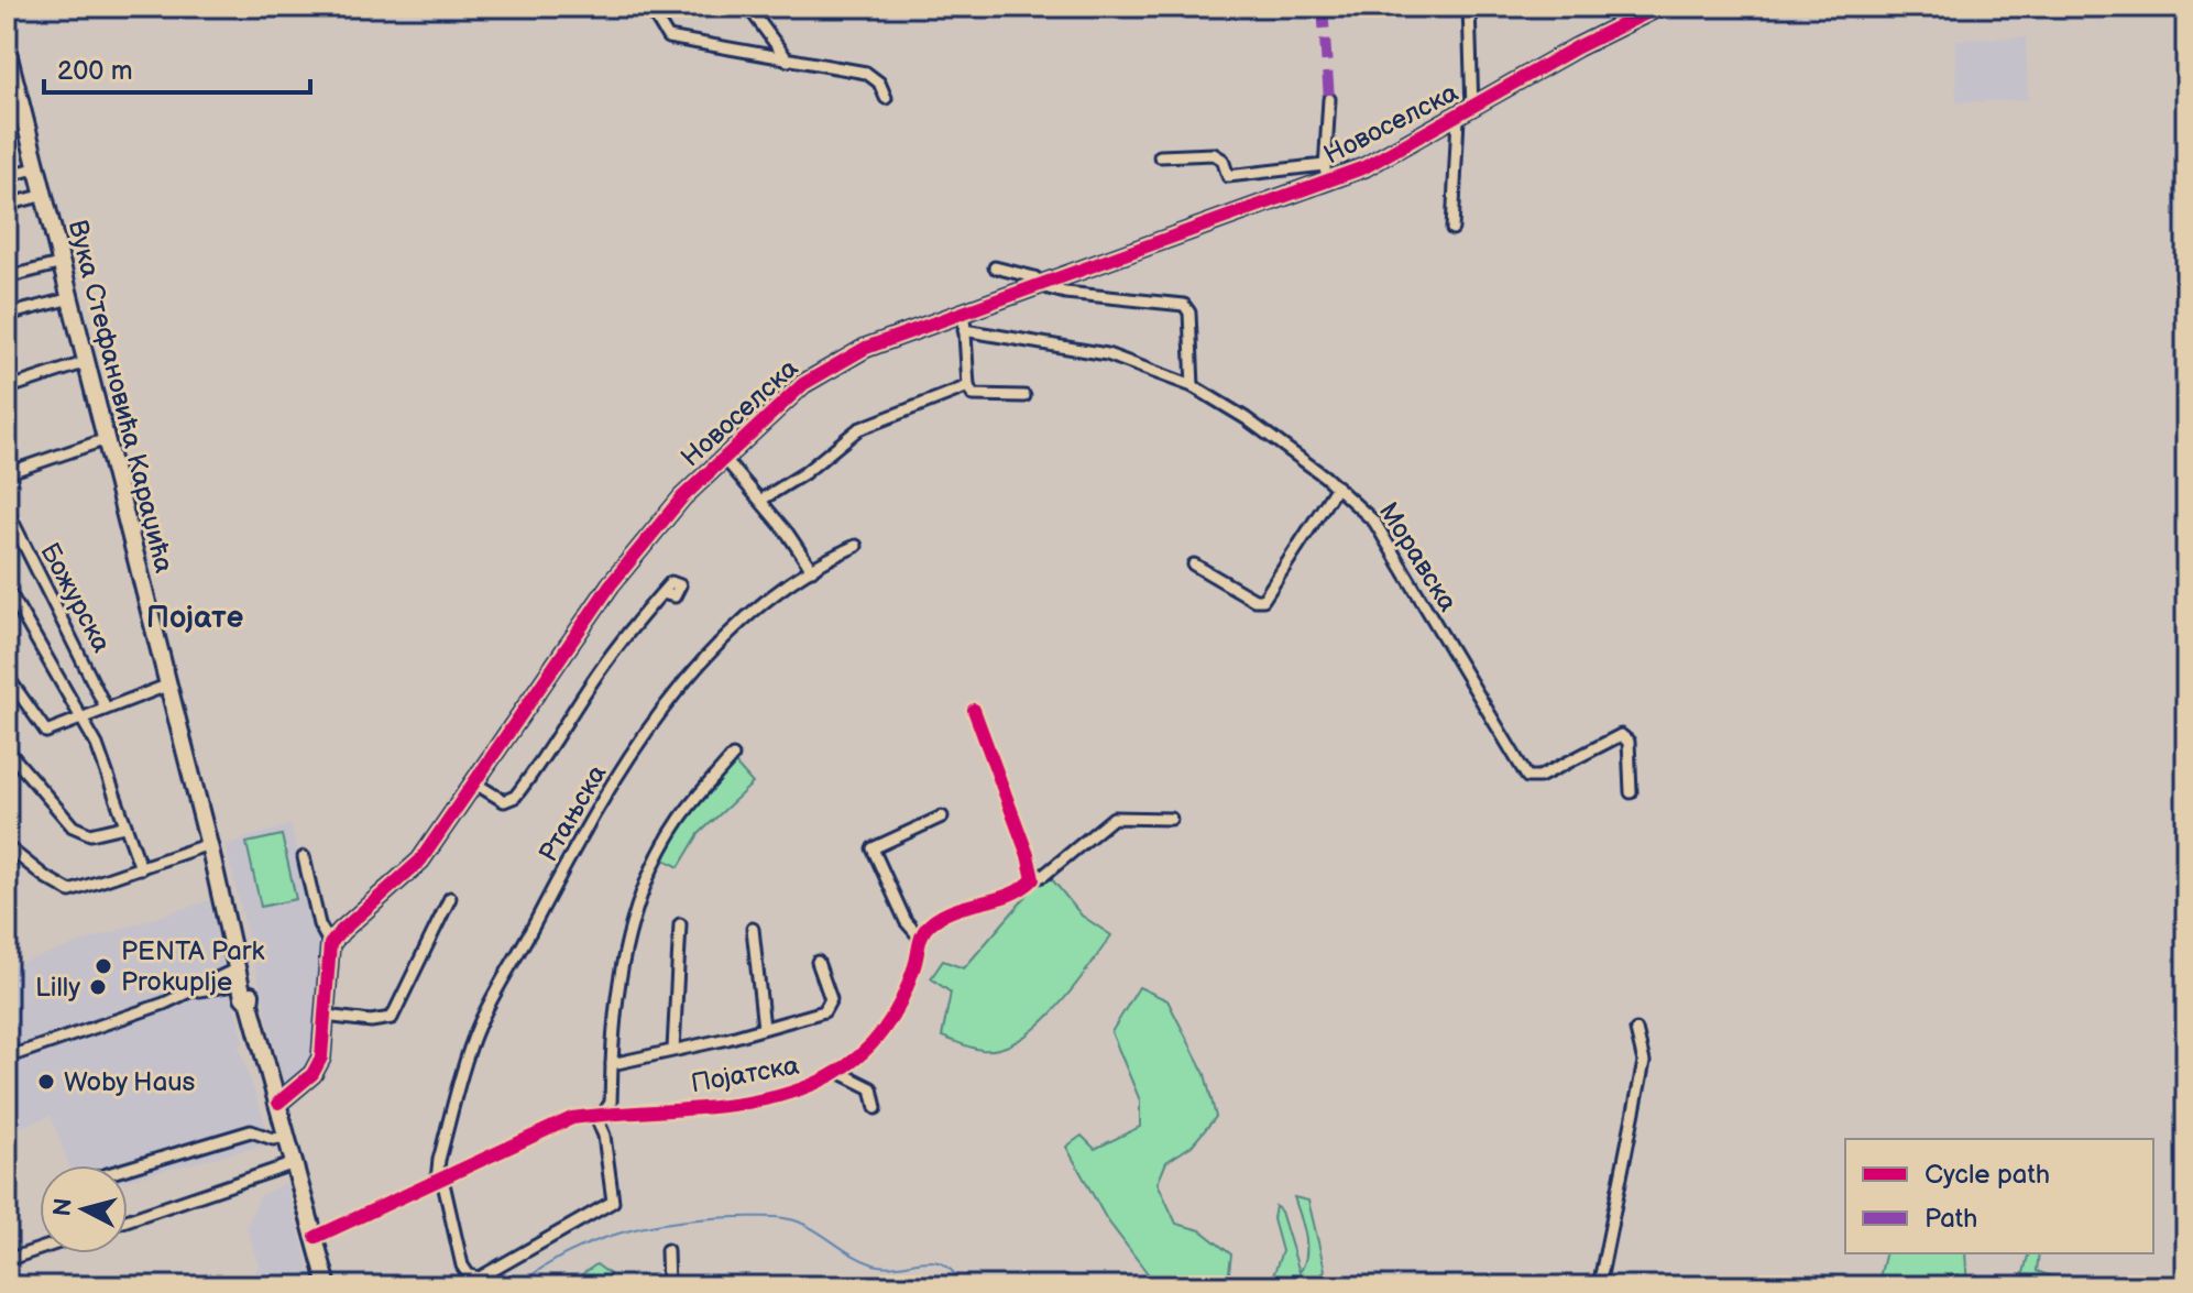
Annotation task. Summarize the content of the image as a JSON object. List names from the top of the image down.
{
  "streets": {
    "street": [
      "Новоселска",
      "Вука Стефановића Караџића",
      "Моравска",
      "Божурска",
      "Ртањска",
      "Појатска"
    ]
  },
  "crossings": [
    ["Новоселска", "Моравска"],
    ["Вука Стефановића Караџића", "Појатска"],
    ["Ртањска", "Појатска"]
  ],
  "districts": ["Појате"],
  "places": ["PENTA Park Prokuplje", "Lilly", "Woby Haus"],
  "legend": ["Cycle path", "Path"],
  "scale_bar": "200 m",
  "north": "left"
}
